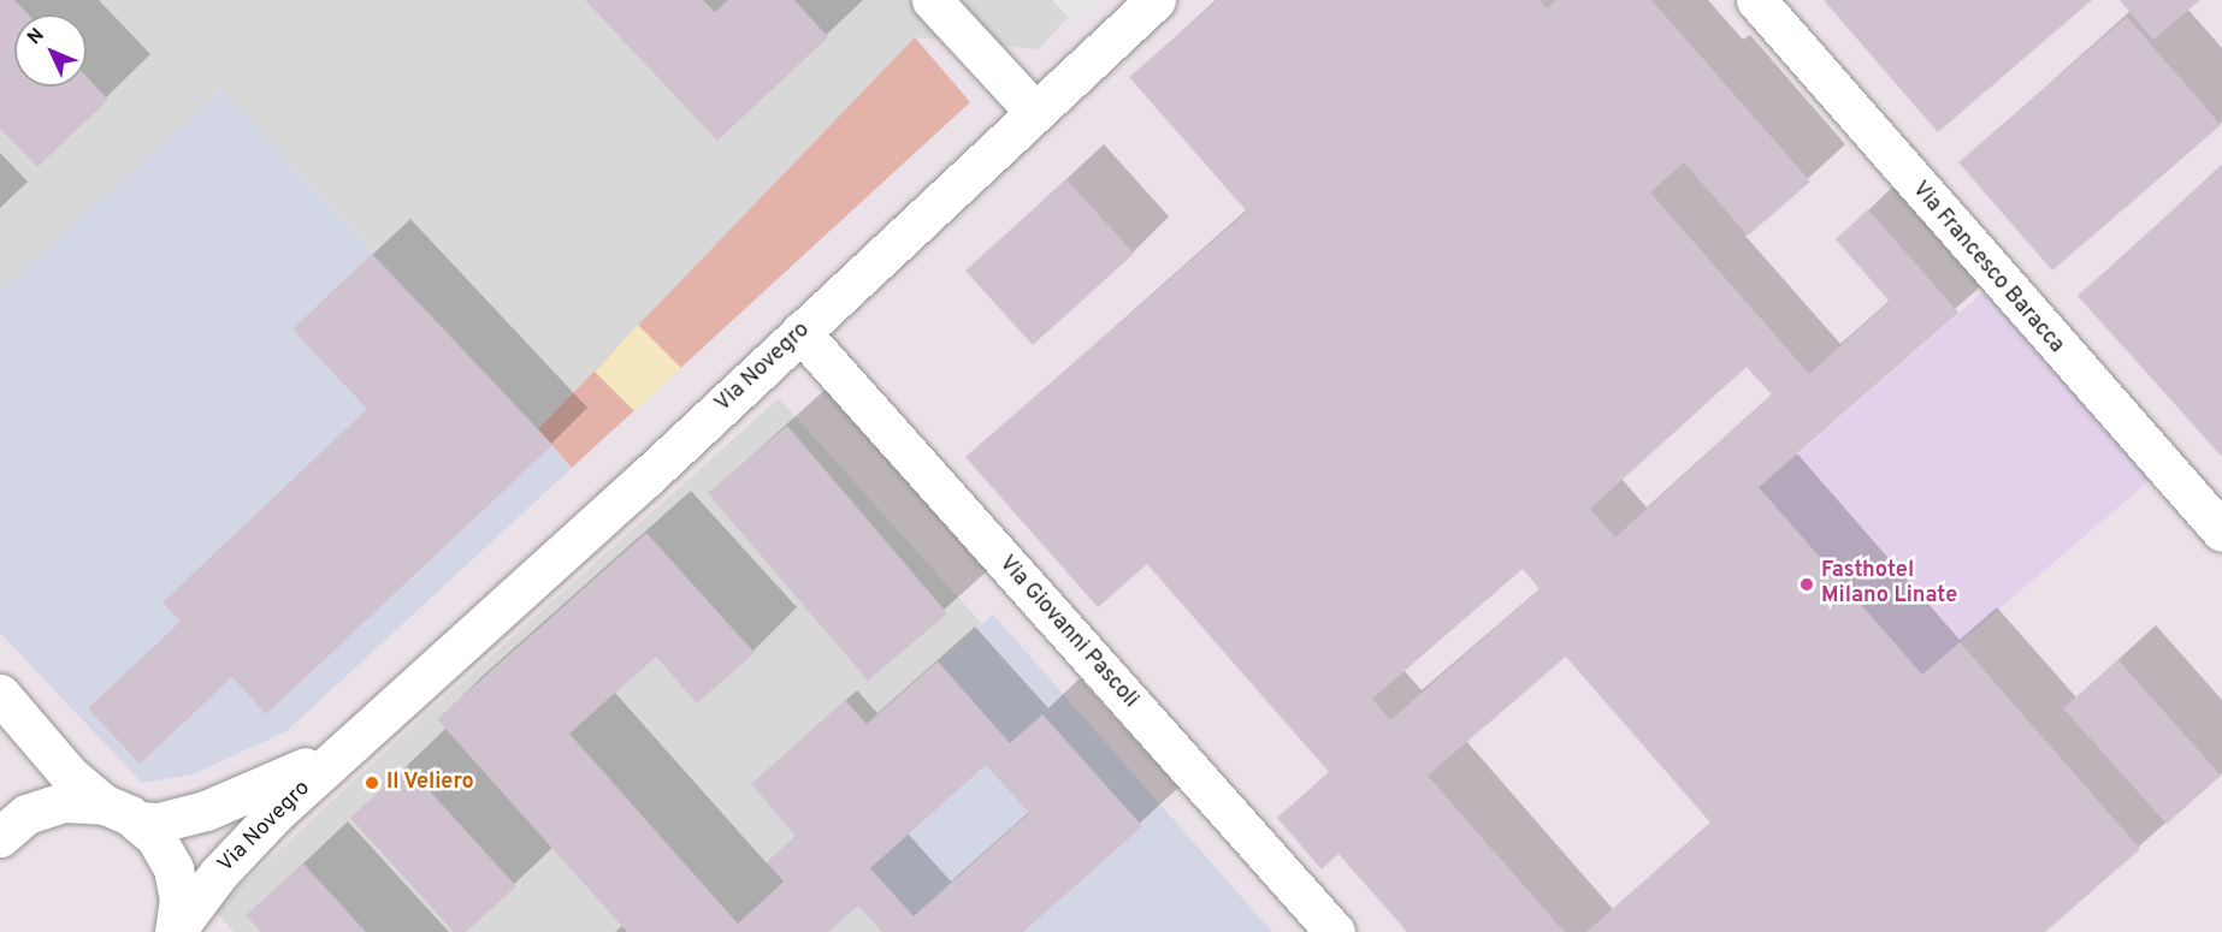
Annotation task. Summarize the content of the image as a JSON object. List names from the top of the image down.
{
  "streets": {
    "street": ["Via Francesco Baracca", "Via Novegro", "Via Giovanni Pascoli"]
  },
  "crossings": [
    ["Via Novegro", "Via Giovanni Pascoli"]
  ],
  "places": ["Fasthotel Milano Linate", "Il Veliero"],
  "north": "top left"
}
